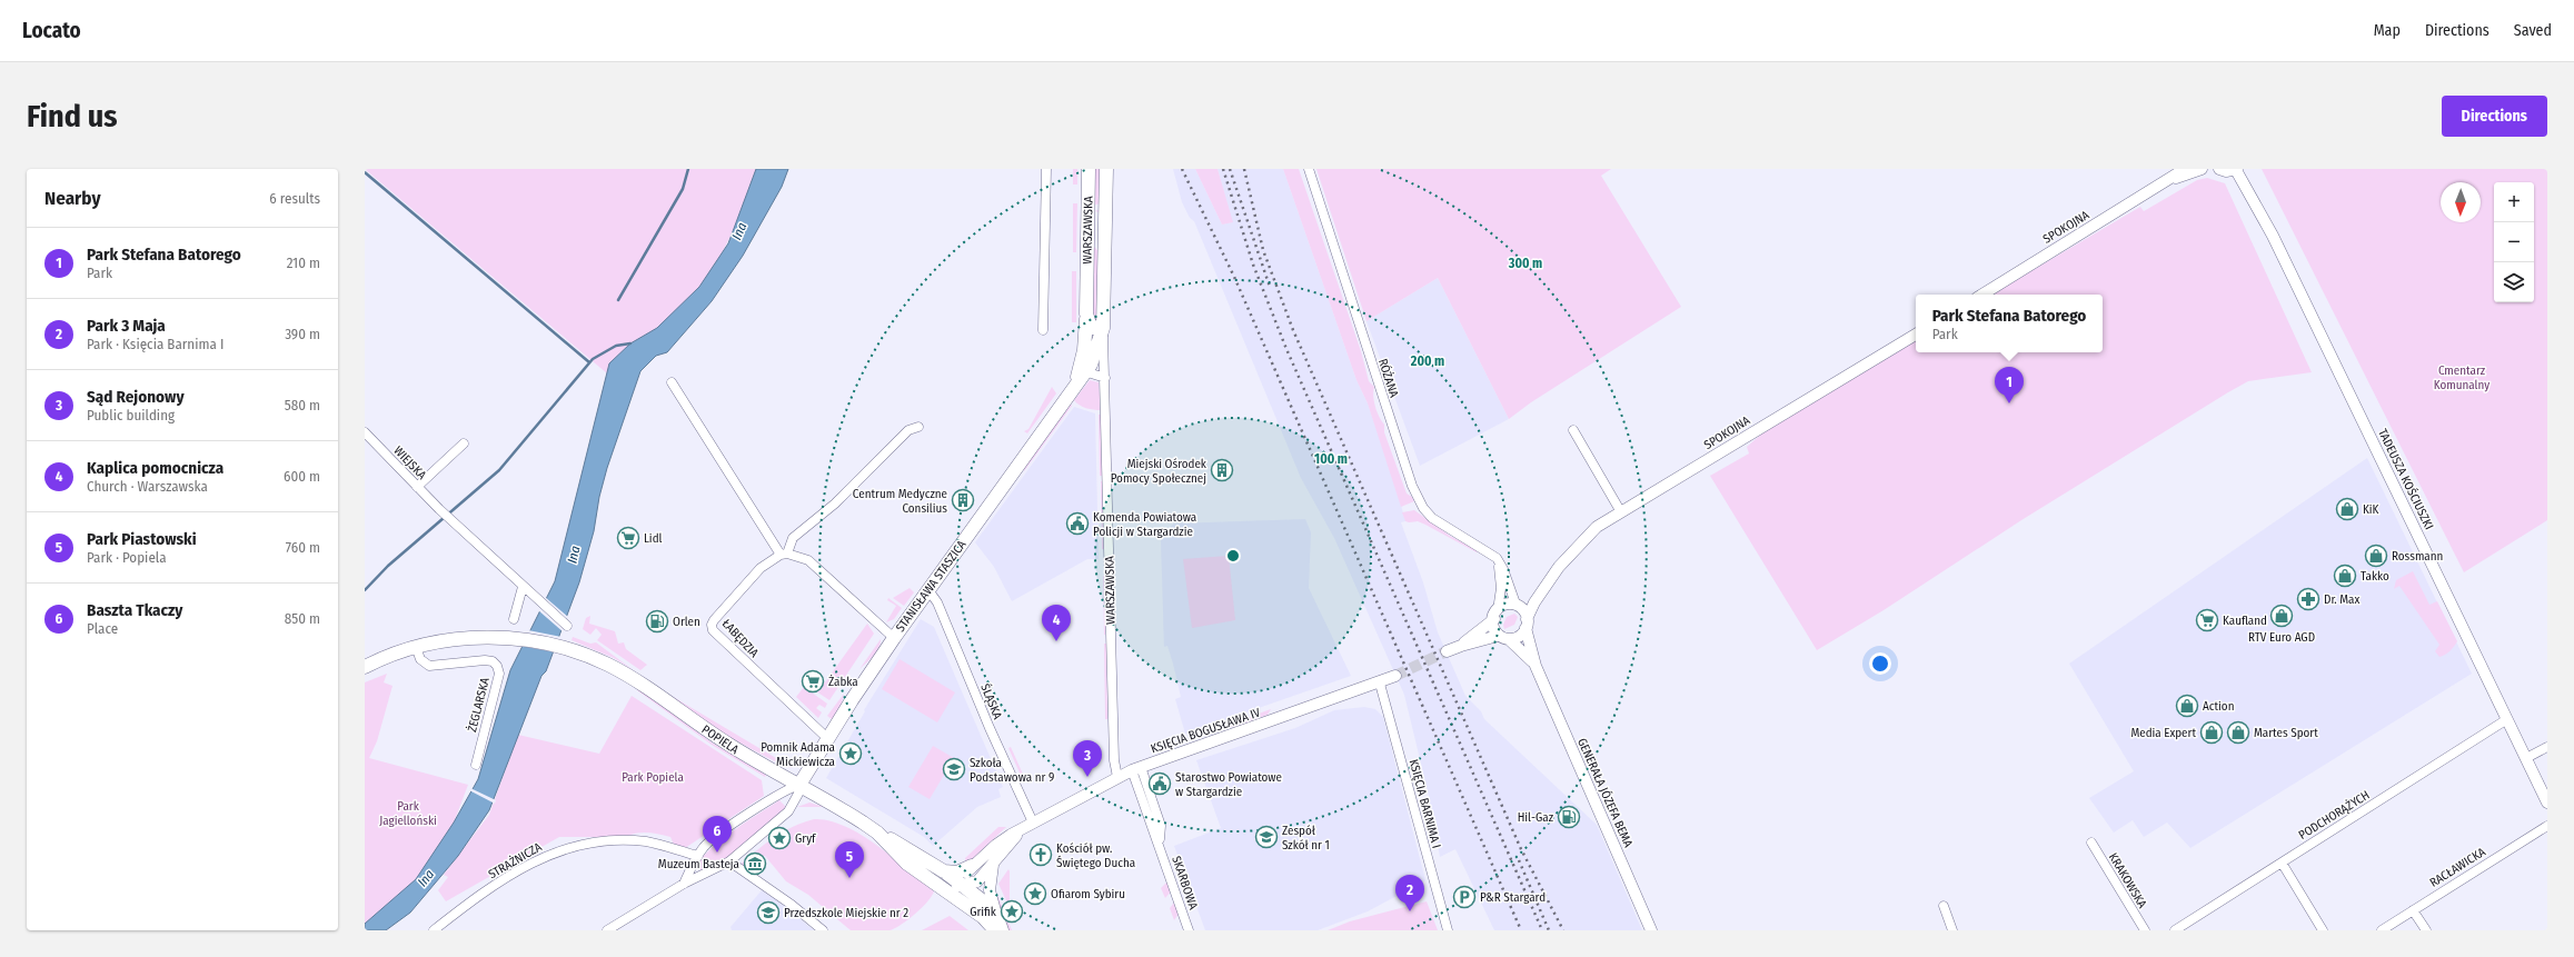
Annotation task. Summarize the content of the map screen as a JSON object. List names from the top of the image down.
{
  "streets": {
    "main road": ["WARSZAWSKA", "STANISŁAWA STASZICA", "POPIELA"],
    "street": [
      "SPOKOJNA",
      "RÓŻANA",
      "WIEJSKA",
      "TADEUSZA KOŚCIUSZKI",
      "ŁABĘDZIA",
      "ŚLĄSKA",
      "ŻEGLARSKA",
      "KSIĘCIA BOGUSŁAWA IV",
      "GENERAŁA JÓZEFA BEMA",
      "KSIĘCIA BARNIMA I",
      "PODCHORĄŻYCH",
      "STRAŻNICZA",
      "RACŁAWICKA",
      "KRAKOWSKA",
      "SKARBOWA"
    ]
  },
  "crossings": [
    ["SPOKOJNA", "GENERAŁA JÓZEFA BEMA"],
    ["WARSZAWSKA", "STANISŁAWA STASZICA"],
    ["WARSZAWSKA", "KSIĘCIA BOGUSŁAWA IV"],
    ["TADEUSZA KOŚCIUSZKI", "PODCHORĄŻYCH"],
    ["STANISŁAWA STASZICA", "ŁABĘDZIA"],
    ["STANISŁAWA STASZICA", "ŚLĄSKA"],
    ["STANISŁAWA STASZICA", "POPIELA"],
    ["ŚLĄSKA", "KSIĘCIA BOGUSŁAWA IV"],
    ["ŻEGLARSKA", "POPIELA"],
    ["KSIĘCIA BOGUSŁAWA IV", "POPIELA"],
    ["KSIĘCIA BOGUSŁAWA IV", "KSIĘCIA BARNIMA I"],
    ["KSIĘCIA BOGUSŁAWA IV", "SKARBOWA"]
  ],
  "water": ["Ina"],
  "parks": ["Cmentarz Komunalny", "Park Popiela", "Park Jagielloński"],
  "places": {
    "building": ["Miejski Ośrodek Pomocy Społecznej", "Centrum Medyczne Consilius"],
    "shop": [
      "KiK",
      "Rossmann",
      "Takko",
      "RTV Euro AGD",
      "Action",
      "Media Expert",
      "Martes Sport"
    ],
    "public building": ["Komenda Powiatowa Policji w Stargardzie", "Starostwo Powiatowe w Stargardzie"],
    "supermarket": ["Lidl", "Kaufland", "Żabka"],
    "pharmacy": ["Dr. Max"],
    "fuel station": ["Orlen", "Hil-Gaz"],
    "place": [
      "Pomnik Adama Mickiewicza",
      "Gryf",
      "Ofiarom Sybiru",
      "Grifik"
    ],
    "school or university": ["Szkoła Podstawowa nr 9", "Zespół Szkół nr 1", "Przedszkole Miejskie nr 2"],
    "church": ["Kościół pw. Świętego Ducha"],
    "museum": ["Muzeum Basteja"],
    "parking": ["P&R Stargard"]
  },
  "north": "bottom",
  "page": {
    "header": "Locato",
    "nav": ["Map", "Directions", "Saved"],
    "buttons": "Directions",
    "title": "Find us",
    "heading": ["Nearby", "6 results"],
    "map_buttons": ["+", "−"],
    "list": [
      {
        "mark": "1",
        "name": "Park Stefana Batorego",
        "note": "Park",
        "value": "210 m"
      },
      {
        "mark": "2",
        "name": "Park 3 Maja",
        "note": "Park · Księcia Barnima I",
        "value": "390 m"
      },
      {
        "mark": "3",
        "name": "Sąd Rejonowy",
        "note": "Public building",
        "value": "580 m"
      },
      {
        "mark": "4",
        "name": "Kaplica pomocnicza",
        "note": "Church · Warszawska",
        "value": "600 m"
      },
      {
        "mark": "5",
        "name": "Park Piastowski",
        "note": "Park · Popiela",
        "value": "760 m"
      },
      {
        "mark": "6",
        "name": "Baszta Tkaczy",
        "note": "Place",
        "value": "850 m"
      }
    ],
    "popup": ["Park Stefana Batorego", "Park"],
    "pins": [
      "1",
      "4",
      "3",
      "6",
      "5",
      "2"
    ]
  },
  "rings": ["300 m", "200 m", "100 m"]
}
